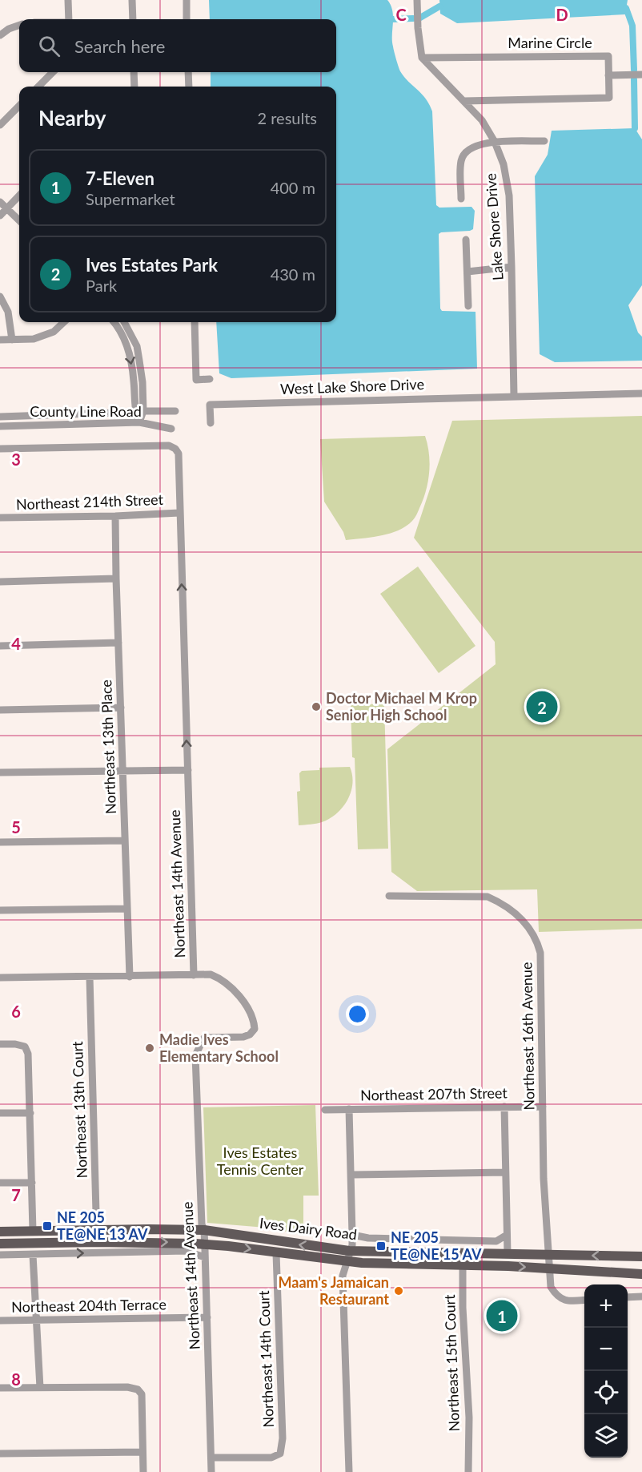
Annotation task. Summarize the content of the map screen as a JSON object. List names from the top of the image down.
{
  "streets": {
    "main road": ["Ives Dairy Road"],
    "street": [
      "Marine Circle",
      "Lake Shore Drive",
      "West Lake Shore Drive",
      "County Line Road",
      "Northeast 214th Street",
      "Northeast 13th Place",
      "Northeast 14th Avenue",
      "Northeast 16th Avenue",
      "Northeast 207th Street",
      "Northeast 13th Court",
      "Northeast 204th Terrace",
      "Northeast 14th Court",
      "Northeast 15th Court"
    ]
  },
  "crossings": [
    ["Marine Circle", "Lake Shore Drive"],
    ["Lake Shore Drive", "West Lake Shore Drive"],
    ["Northeast 214th Street", "Northeast 13th Place"],
    ["Northeast 214th Street", "Northeast 14th Avenue"],
    ["Northeast 14th Avenue", "Ives Dairy Road"],
    ["Northeast 14th Avenue", "Northeast 204th Terrace"],
    ["Northeast 14th Avenue", "Northeast 14th Court"],
    ["Northeast 16th Avenue", "Northeast 207th Street"],
    ["Northeast 16th Avenue", "Ives Dairy Road"],
    ["Northeast 13th Court", "Ives Dairy Road"],
    ["Ives Dairy Road", "Northeast 14th Court"],
    ["Ives Dairy Road", "Northeast 15th Court"]
  ],
  "parks": ["Ives Estates Tennis Center"],
  "places": {
    "other": ["Doctor Michael M Krop Senior High School", "Madie Ives Elementary School", "Maam's Jamaican Restaurant"],
    "transit": ["NE 205 TE@NE 13 AV", "NE 205 TE@NE 15 AV"]
  },
  "page": {
    "search": "Search here",
    "heading": ["Nearby", "2 results"],
    "list": [
      {
        "mark": "1",
        "name": "7-Eleven",
        "note": "Supermarket",
        "value": "400 m"
      },
      {
        "mark": "2",
        "name": "Ives Estates Park",
        "note": "Park",
        "value": "430 m"
      }
    ],
    "pins": ["2", "1"],
    "map_buttons": ["+", "−"]
  },
  "grid": {
    "columns": ["C", "D"],
    "rows": [
      "3",
      "4",
      "5",
      "6",
      "7",
      "8"
    ]
  }
}
